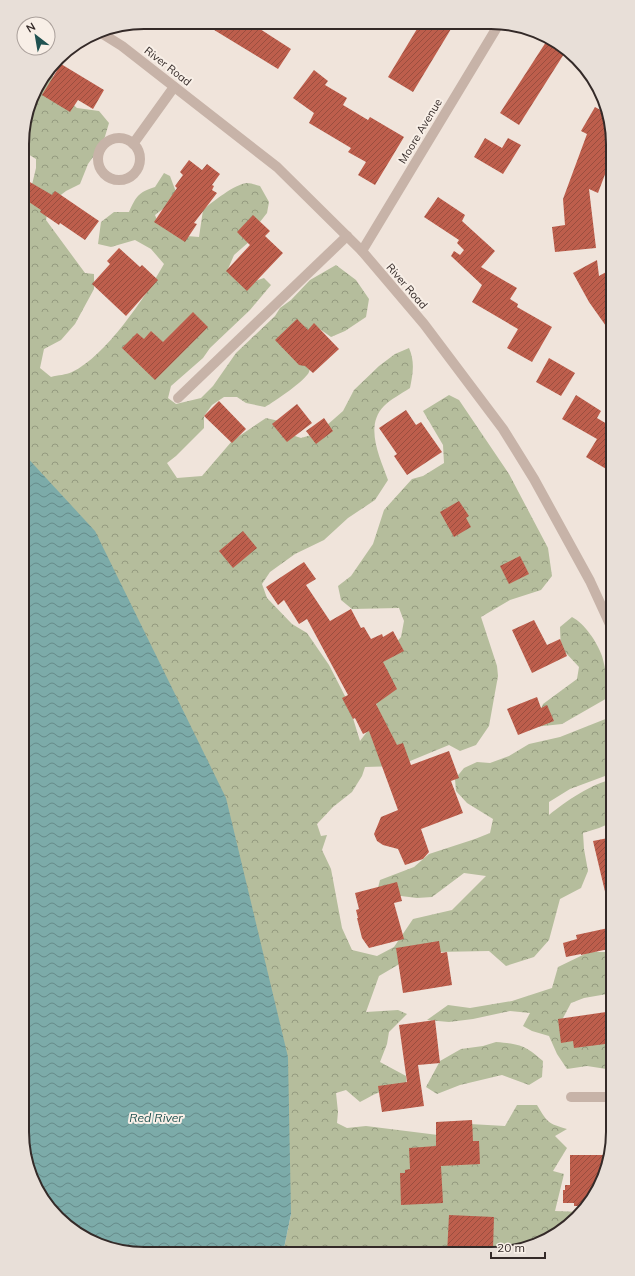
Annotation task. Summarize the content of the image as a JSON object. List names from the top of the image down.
{
  "streets": {
    "street": ["River Road", "Moore Avenue"]
  },
  "crossings": [
    ["River Road", "Moore Avenue"]
  ],
  "water": ["Red River"],
  "scale_bar": "20 m",
  "north": "top left"
}
